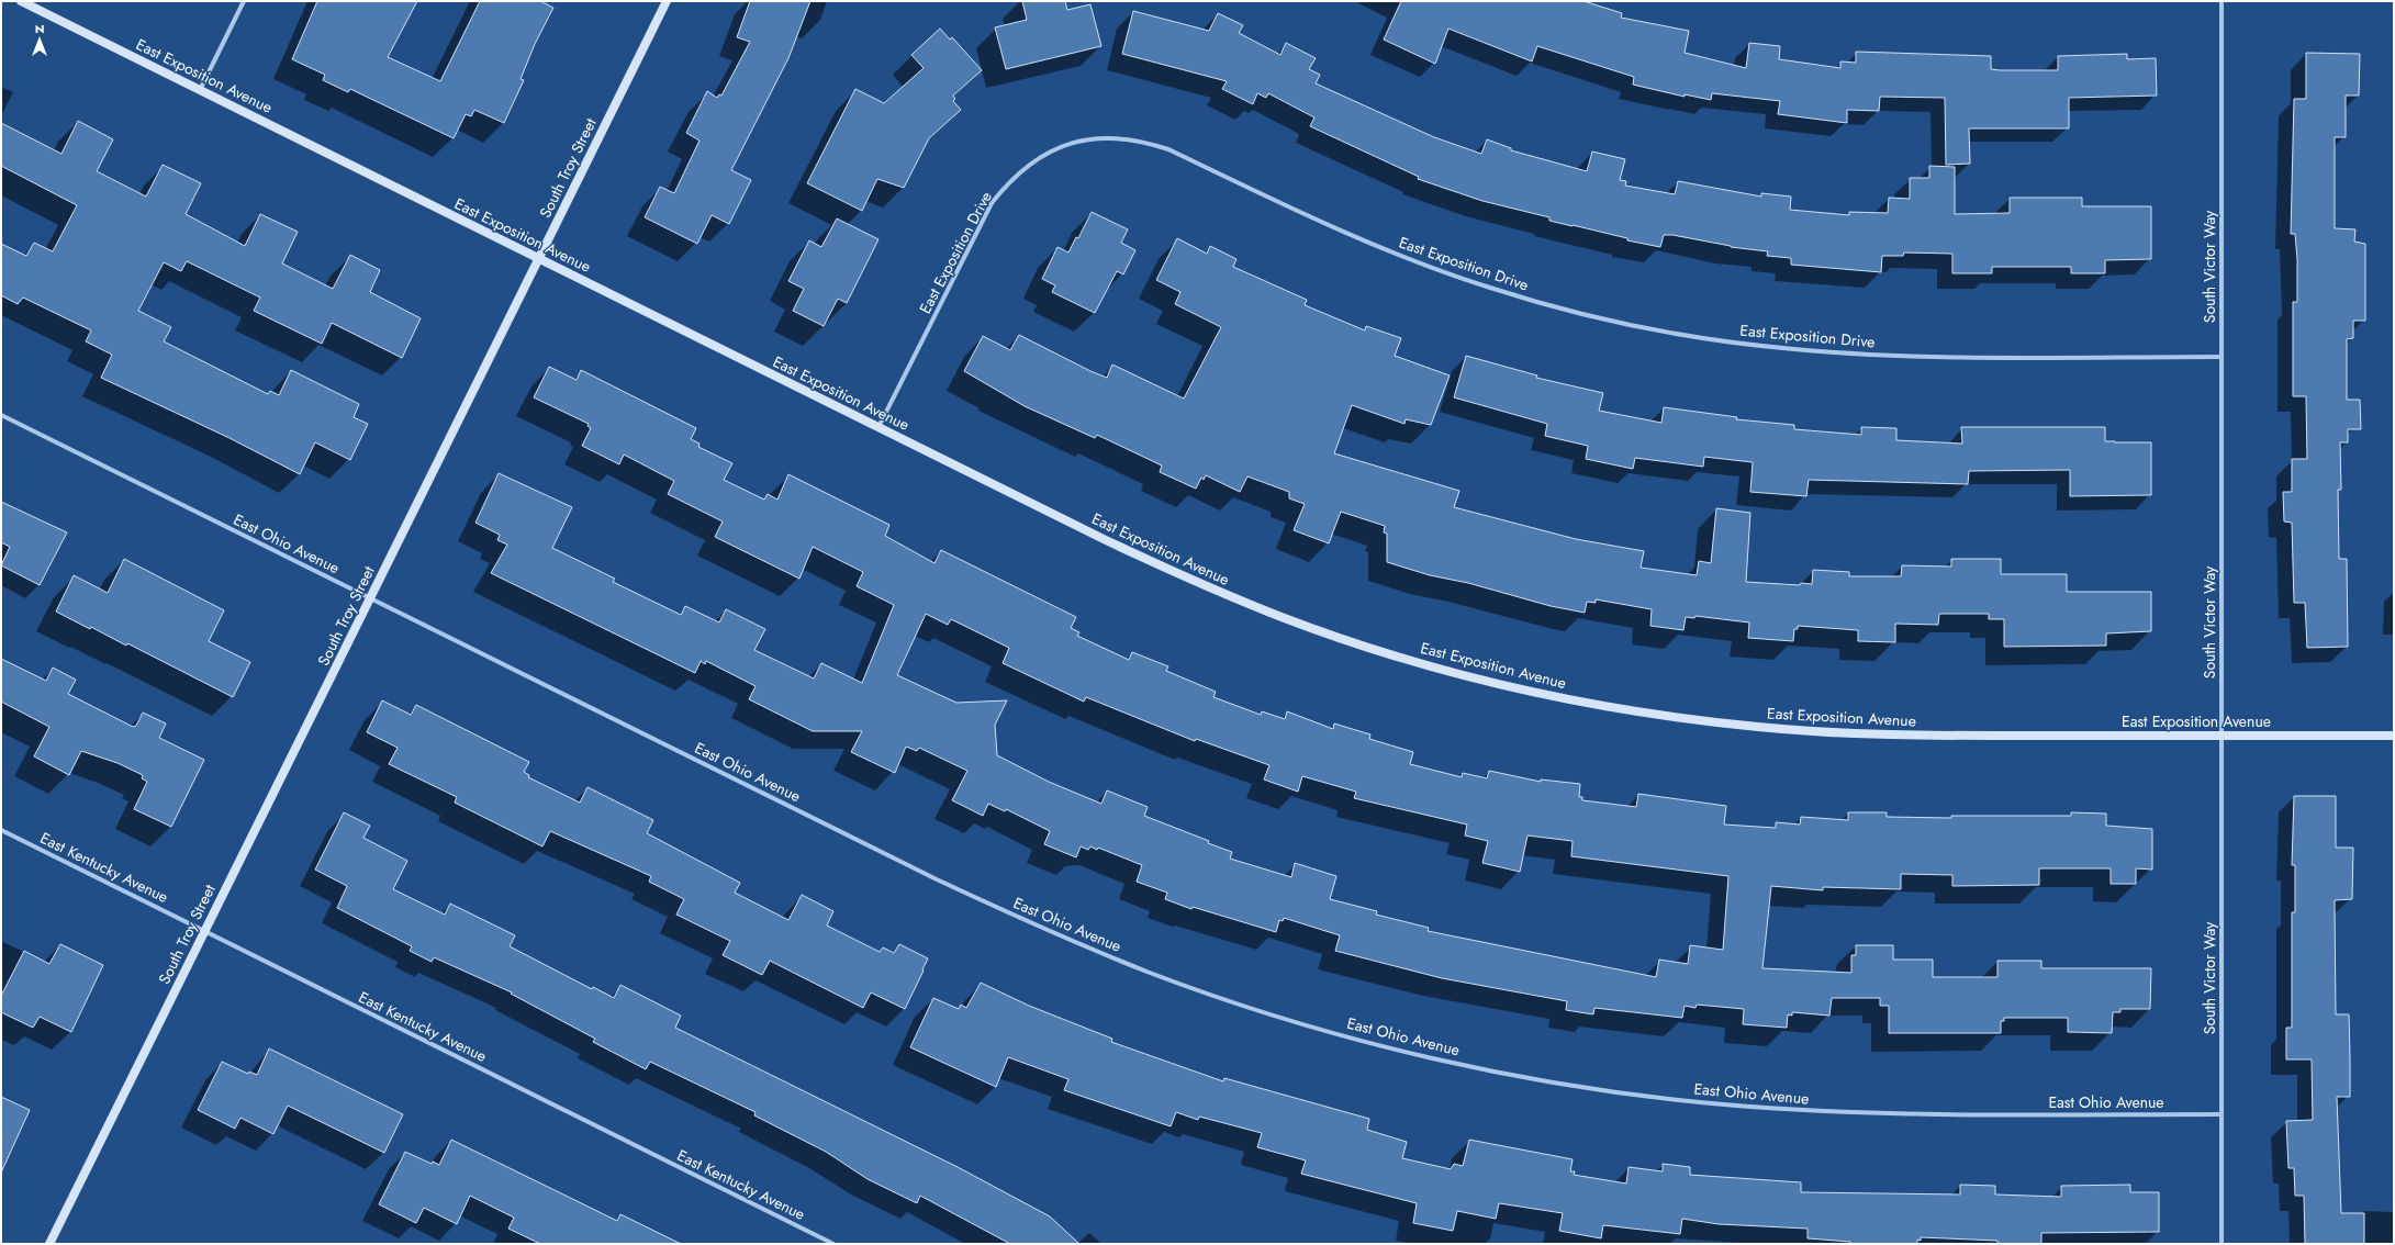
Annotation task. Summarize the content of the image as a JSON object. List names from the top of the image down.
{
  "streets": {
    "street": [
      "East Exposition Avenue",
      "South Troy Street",
      "East Exposition Drive",
      "South Victor Way",
      "East Ohio Avenue",
      "East Kentucky Avenue"
    ]
  },
  "crossings": [
    ["East Exposition Avenue", "South Troy Street"],
    ["East Exposition Avenue", "East Exposition Drive"],
    ["East Exposition Avenue", "South Victor Way"],
    ["South Troy Street", "East Ohio Avenue"],
    ["South Troy Street", "East Kentucky Avenue"],
    ["East Exposition Drive", "South Victor Way"],
    ["South Victor Way", "East Ohio Avenue"]
  ],
  "north": "top"
}
